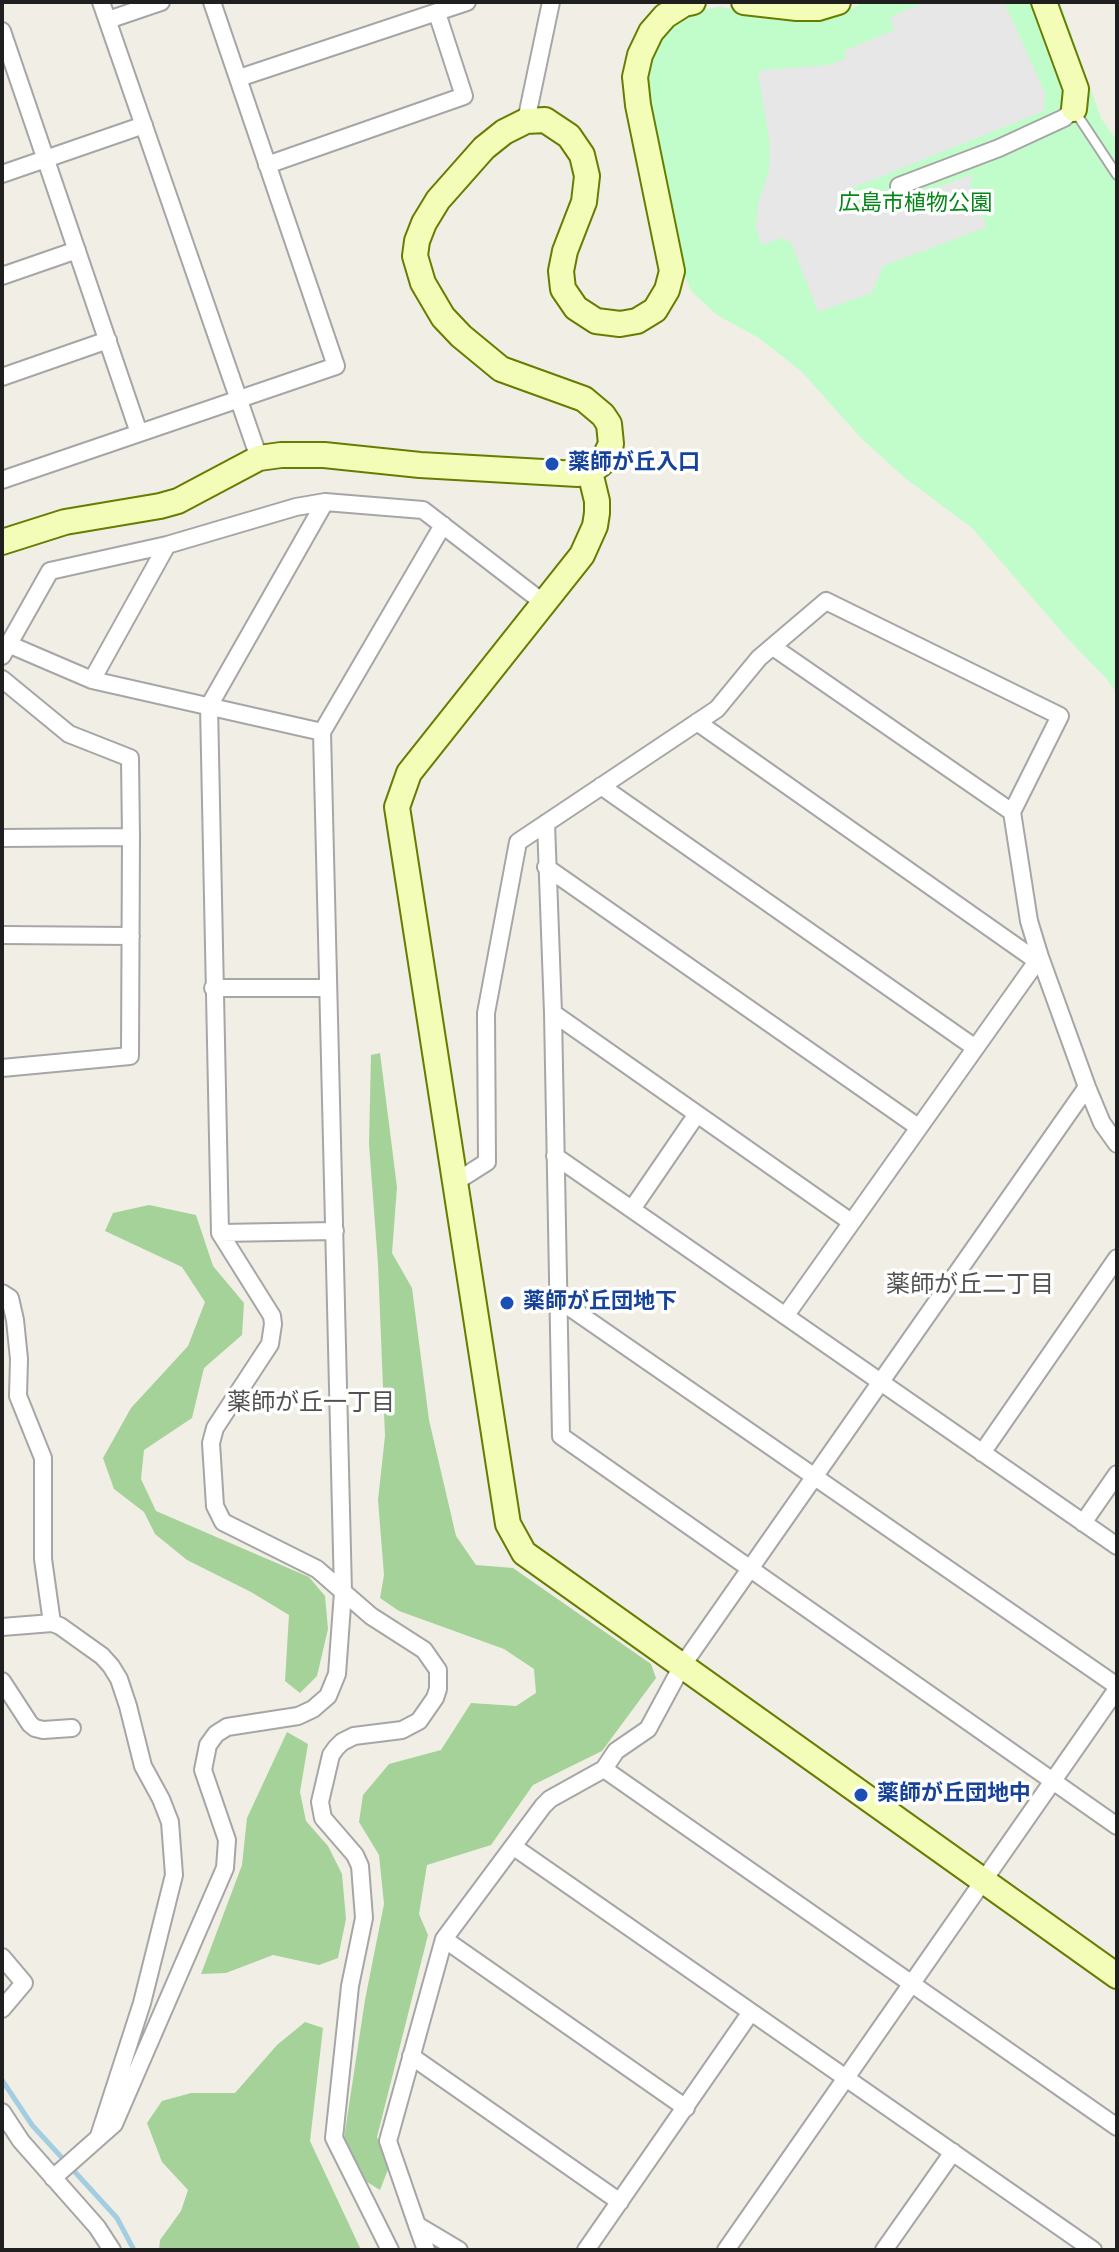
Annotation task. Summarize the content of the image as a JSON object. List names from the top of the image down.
{
  "districts": ["薬師が丘二丁目", "薬師が丘一丁目"],
  "parks": ["広島市植物公園"],
  "places": ["薬師が丘入口", "薬師が丘団地下", "薬師が丘団地中"]
}
